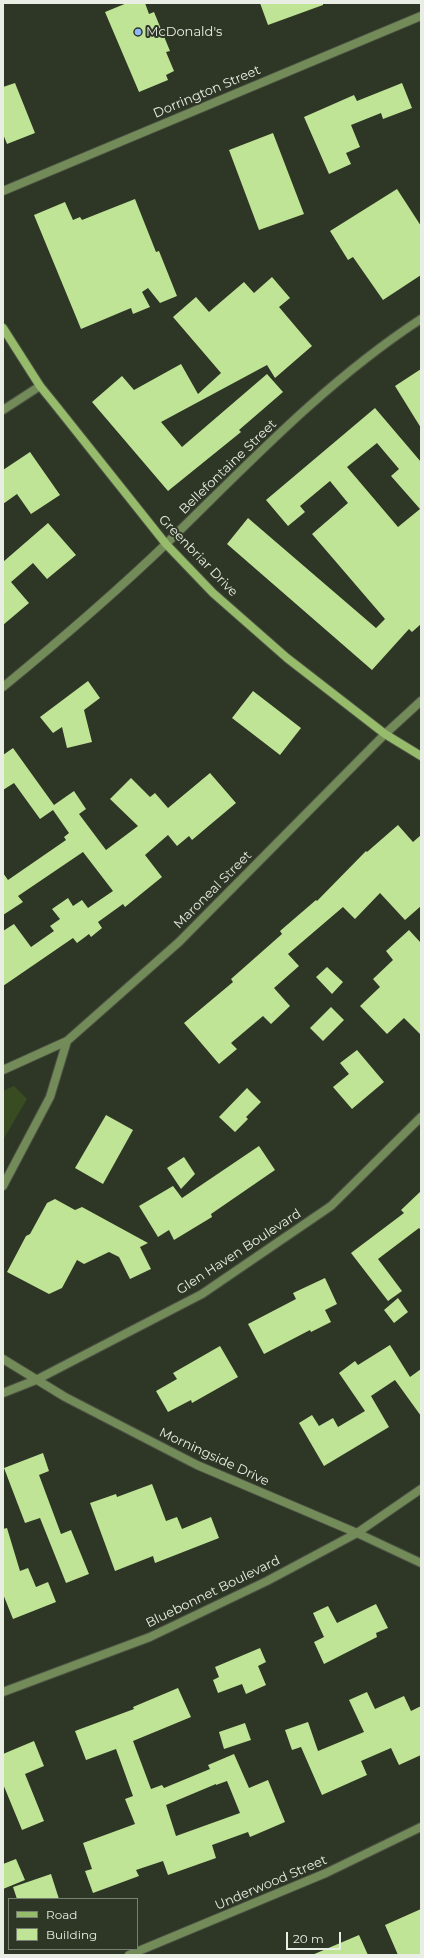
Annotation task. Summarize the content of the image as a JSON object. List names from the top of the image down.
{
  "streets": {
    "main road": ["Greenbriar Drive"],
    "street": [
      "Dorrington Street",
      "Bellefontaine Street",
      "Maroneal Street",
      "Glen Haven Boulevard",
      "Morningside Drive",
      "Bluebonnet Boulevard",
      "Underwood Street"
    ]
  },
  "crossings": [
    ["Bellefontaine Street", "Greenbriar Drive"],
    ["Greenbriar Drive", "Maroneal Street"],
    ["Glen Haven Boulevard", "Morningside Drive"],
    ["Morningside Drive", "Bluebonnet Boulevard"]
  ],
  "places": ["McDonald's"],
  "legend": ["Road", "Building"],
  "scale_bar": "20 m"
}
